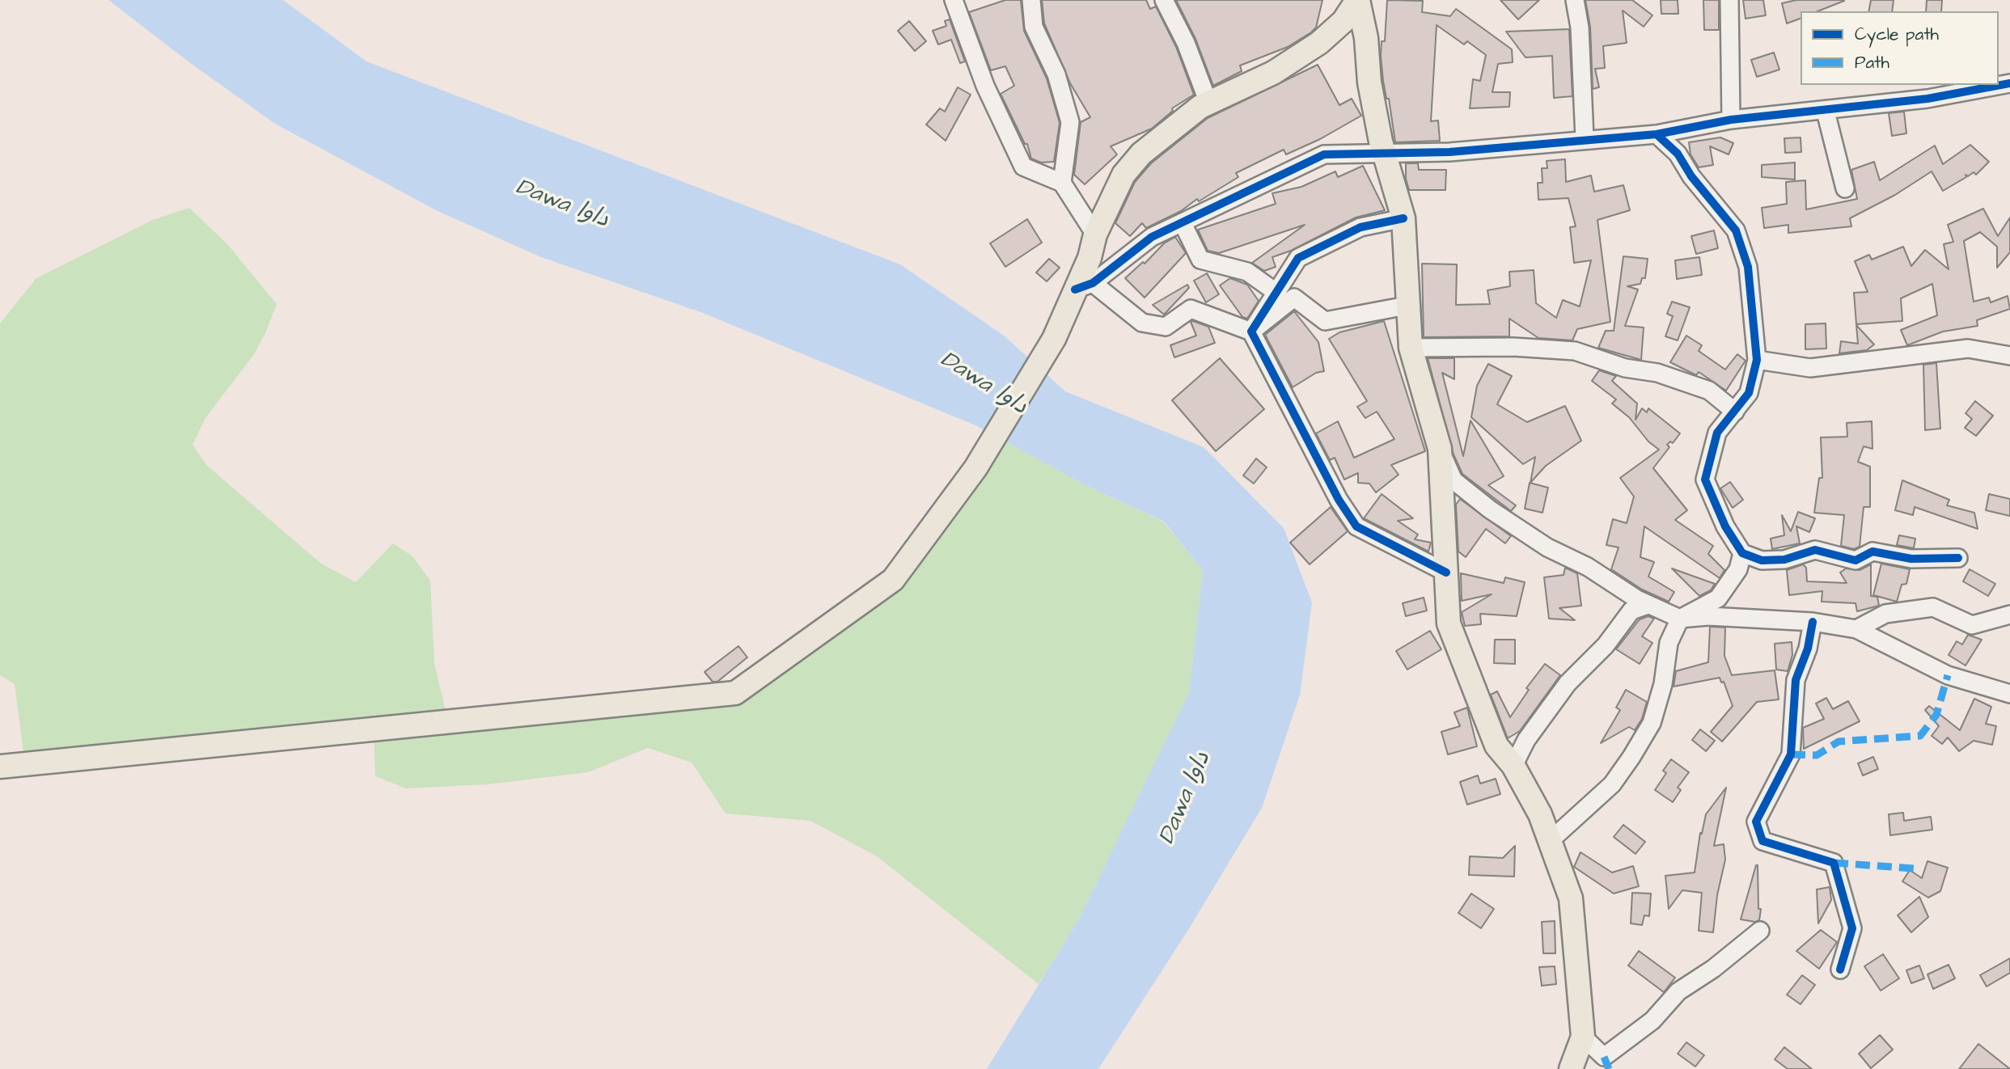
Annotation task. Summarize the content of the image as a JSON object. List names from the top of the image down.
{
  "water": ["Dawa داوا"],
  "legend": ["Cycle path", "Path"]
}
